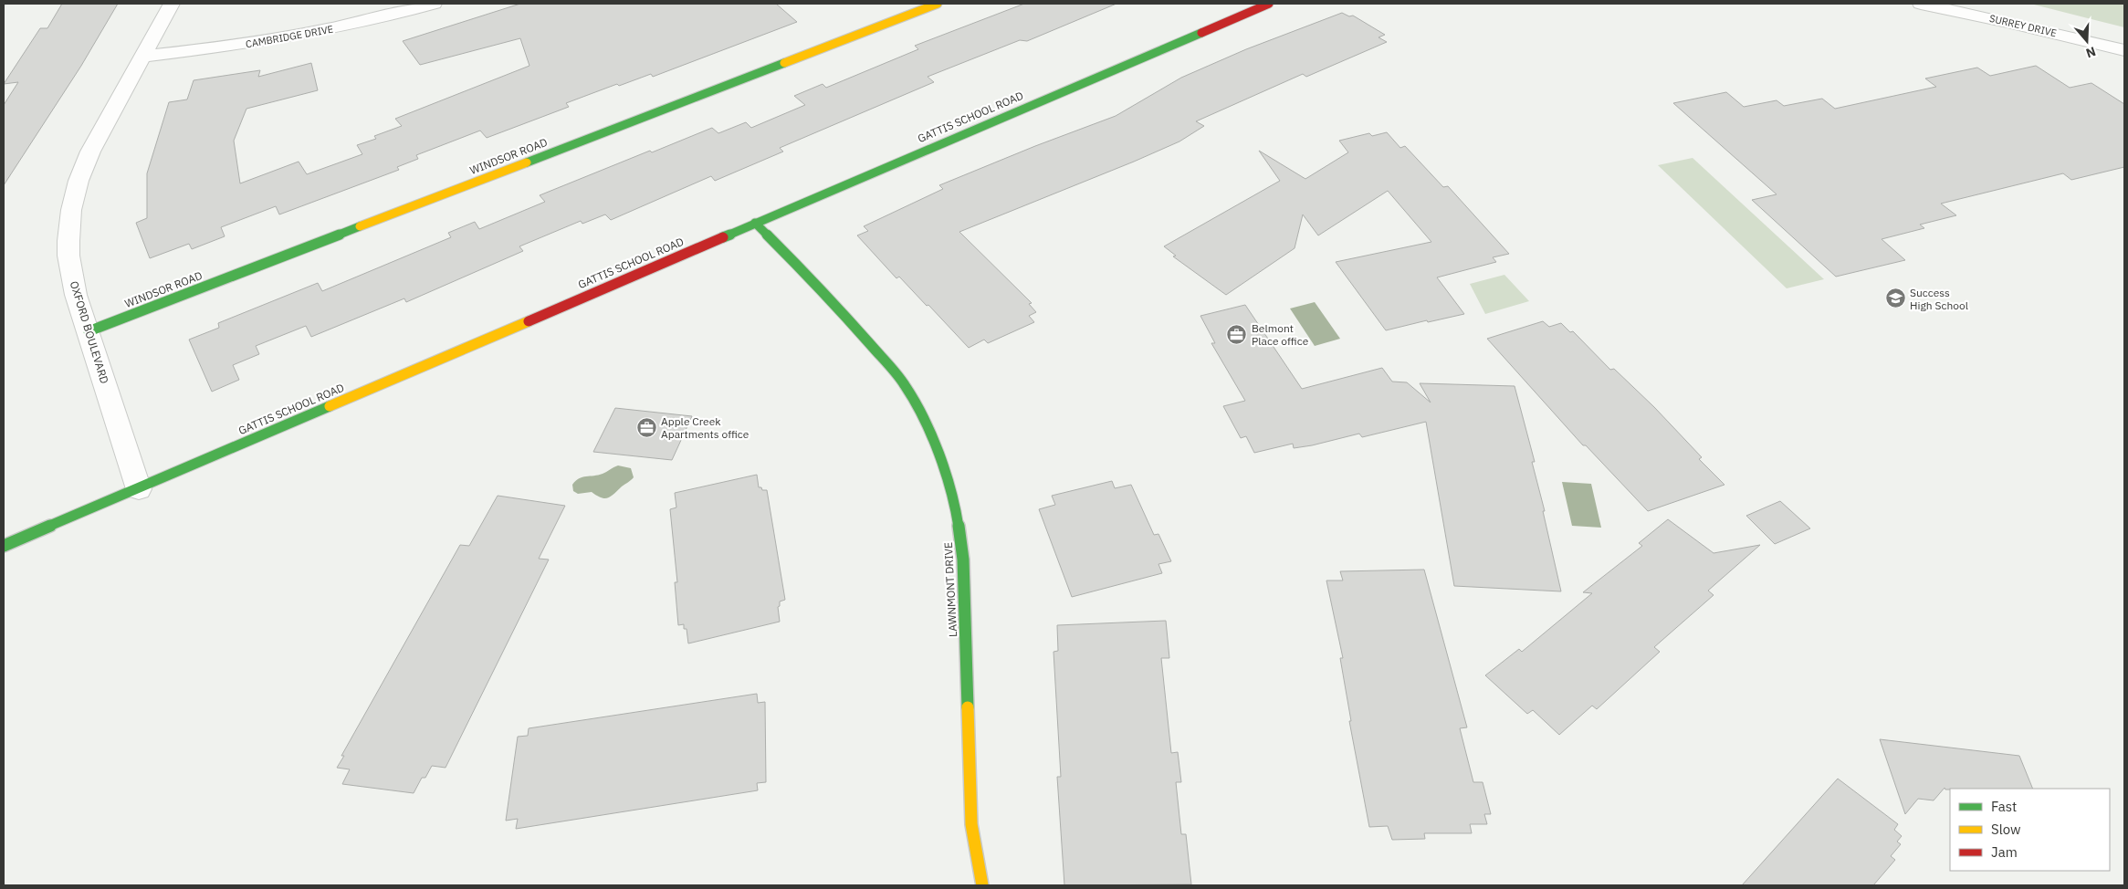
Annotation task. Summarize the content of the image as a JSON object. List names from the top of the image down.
{
  "streets": {
    "street": [
      "SURREY DRIVE",
      "CAMBRIDGE DRIVE",
      "GATTIS SCHOOL ROAD",
      "WINDSOR ROAD",
      "OXFORD BOULEVARD",
      "LAWNMONT DRIVE"
    ]
  },
  "crossings": [
    ["CAMBRIDGE DRIVE", "OXFORD BOULEVARD"],
    ["GATTIS SCHOOL ROAD", "OXFORD BOULEVARD"],
    ["GATTIS SCHOOL ROAD", "LAWNMONT DRIVE"],
    ["WINDSOR ROAD", "OXFORD BOULEVARD"]
  ],
  "places": {
    "school or university": ["Success High School"],
    "office": ["Belmont Place office", "Apple Creek Apartments office"]
  },
  "legend": ["Fast", "Slow", "Jam"],
  "north": "bottom"
}
